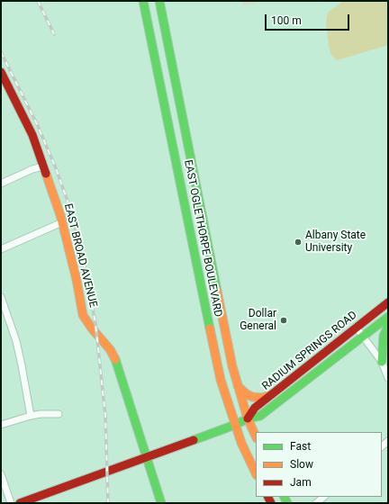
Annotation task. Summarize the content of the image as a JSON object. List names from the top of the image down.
{
  "streets": {
    "main road": ["EAST OGLETHORPE BOULEVARD", "EAST BROAD AVENUE", "RADIUM SPRINGS ROAD"]
  },
  "crossings": [
    ["EAST OGLETHORPE BOULEVARD", "RADIUM SPRINGS ROAD"],
    ["EAST BROAD AVENUE", "RADIUM SPRINGS ROAD"]
  ],
  "places": ["Albany State University", "Dollar General"],
  "legend": ["Fast", "Slow", "Jam"],
  "scale_bar": "100 m"
}
